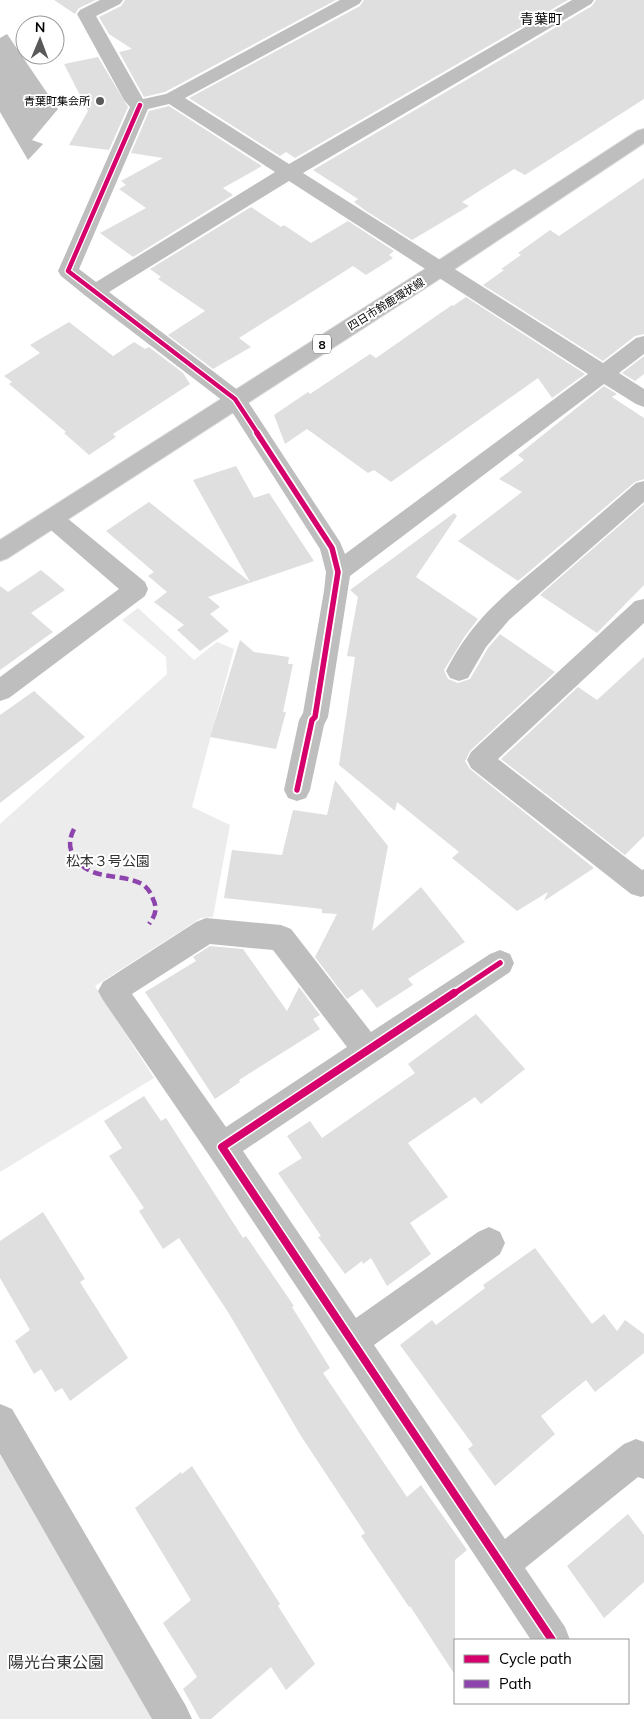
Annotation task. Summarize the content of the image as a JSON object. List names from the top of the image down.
{
  "streets": {
    "street": ["四日市鈴鹿環状線", "8"]
  },
  "districts": ["青葉町"],
  "parks": ["松本３号公園", "陽光台東公園"],
  "places": ["青葉町集会所"],
  "legend": ["Cycle path", "Path"],
  "north": "top"
}
